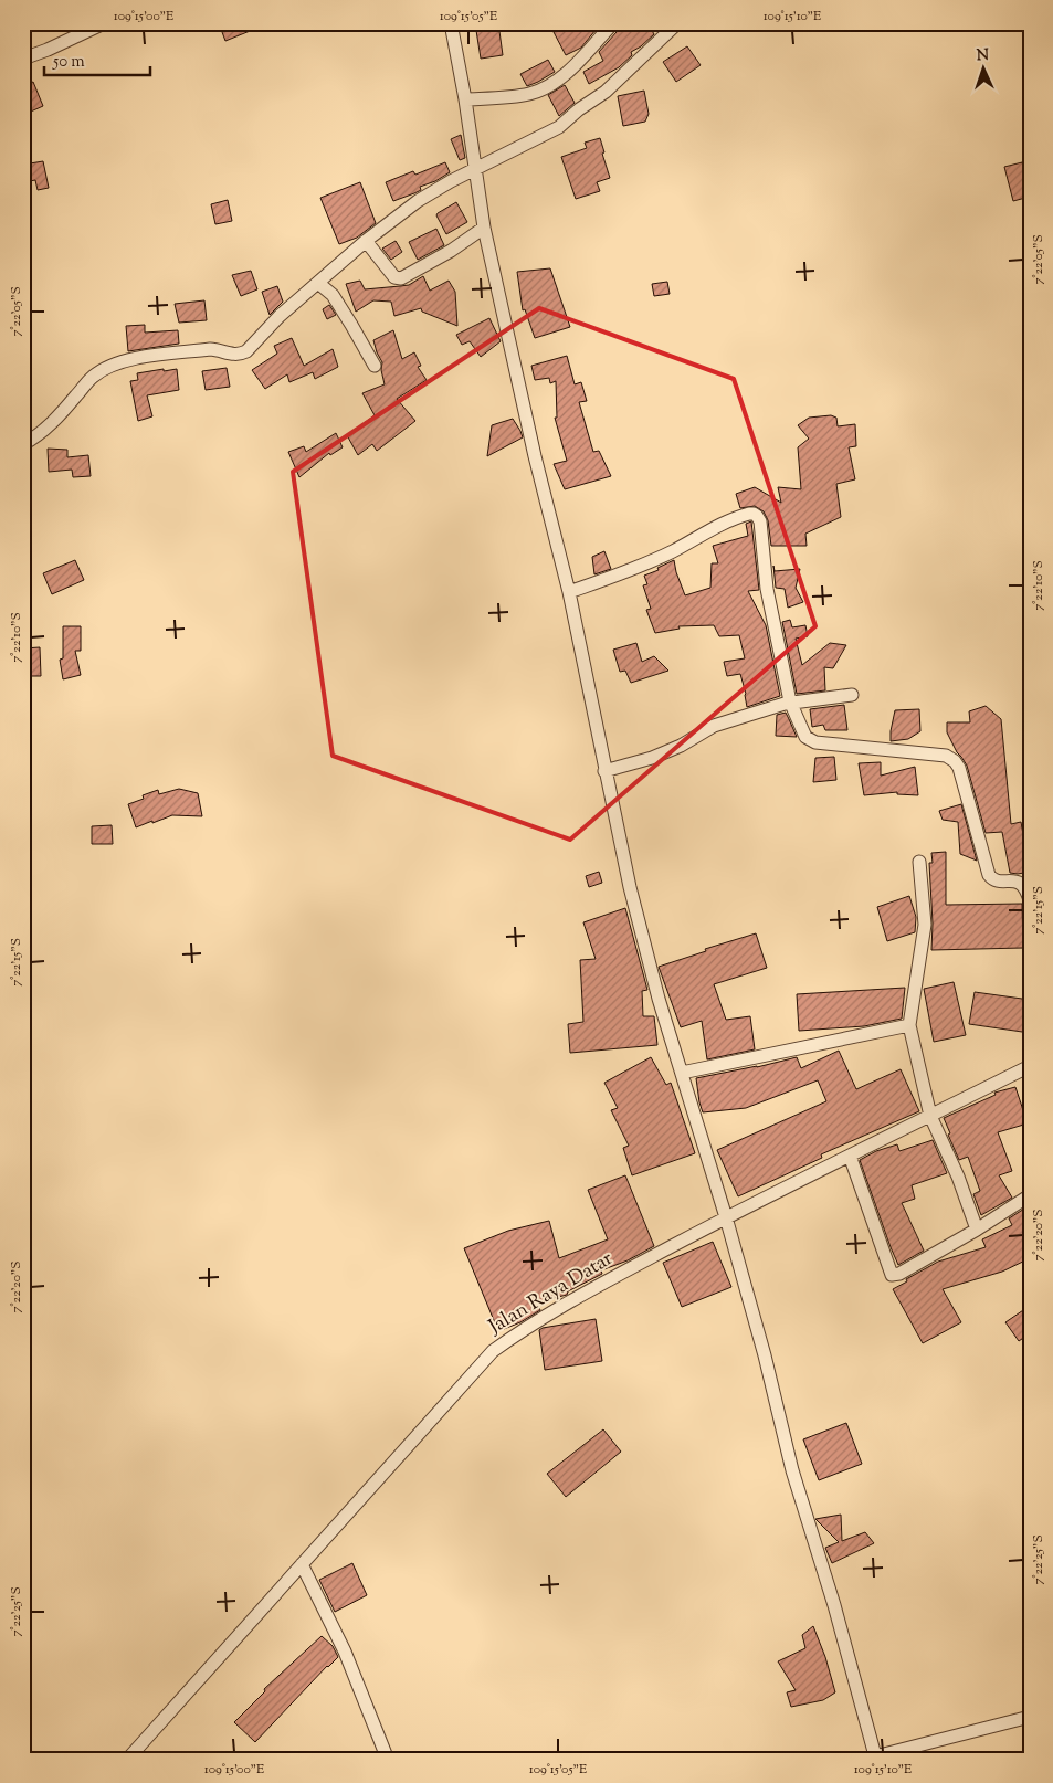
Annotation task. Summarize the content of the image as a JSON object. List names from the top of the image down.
{
  "streets": {
    "street": ["Jalan Raya Datar"]
  },
  "scale_bar": "50 m",
  "north": "top",
  "coordinates": [
    "109°15'00\"E",
    "109°15'05\"E",
    "109°15'10\"E",
    "7°22'05\"S",
    "7°22'10\"S",
    "7°22'15\"S",
    "7°22'20\"S",
    "7°22'25\"S"
  ]
}
